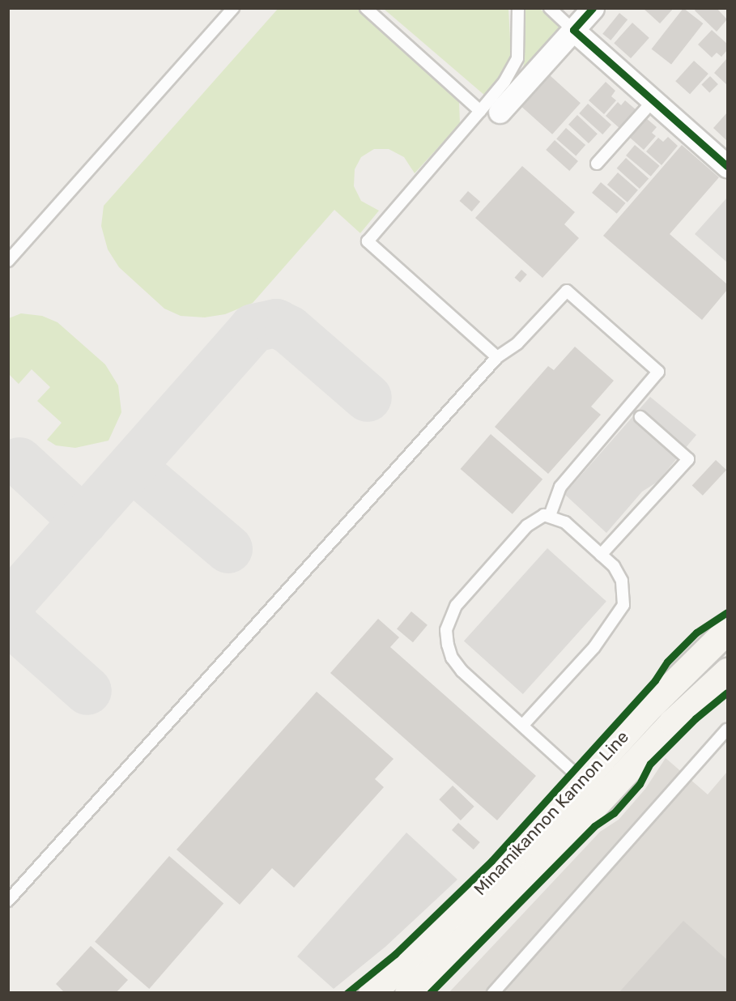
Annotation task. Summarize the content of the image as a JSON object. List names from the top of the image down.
{
  "streets": {
    "main road": ["Minamikannon Kannon Line"]
  }
}
